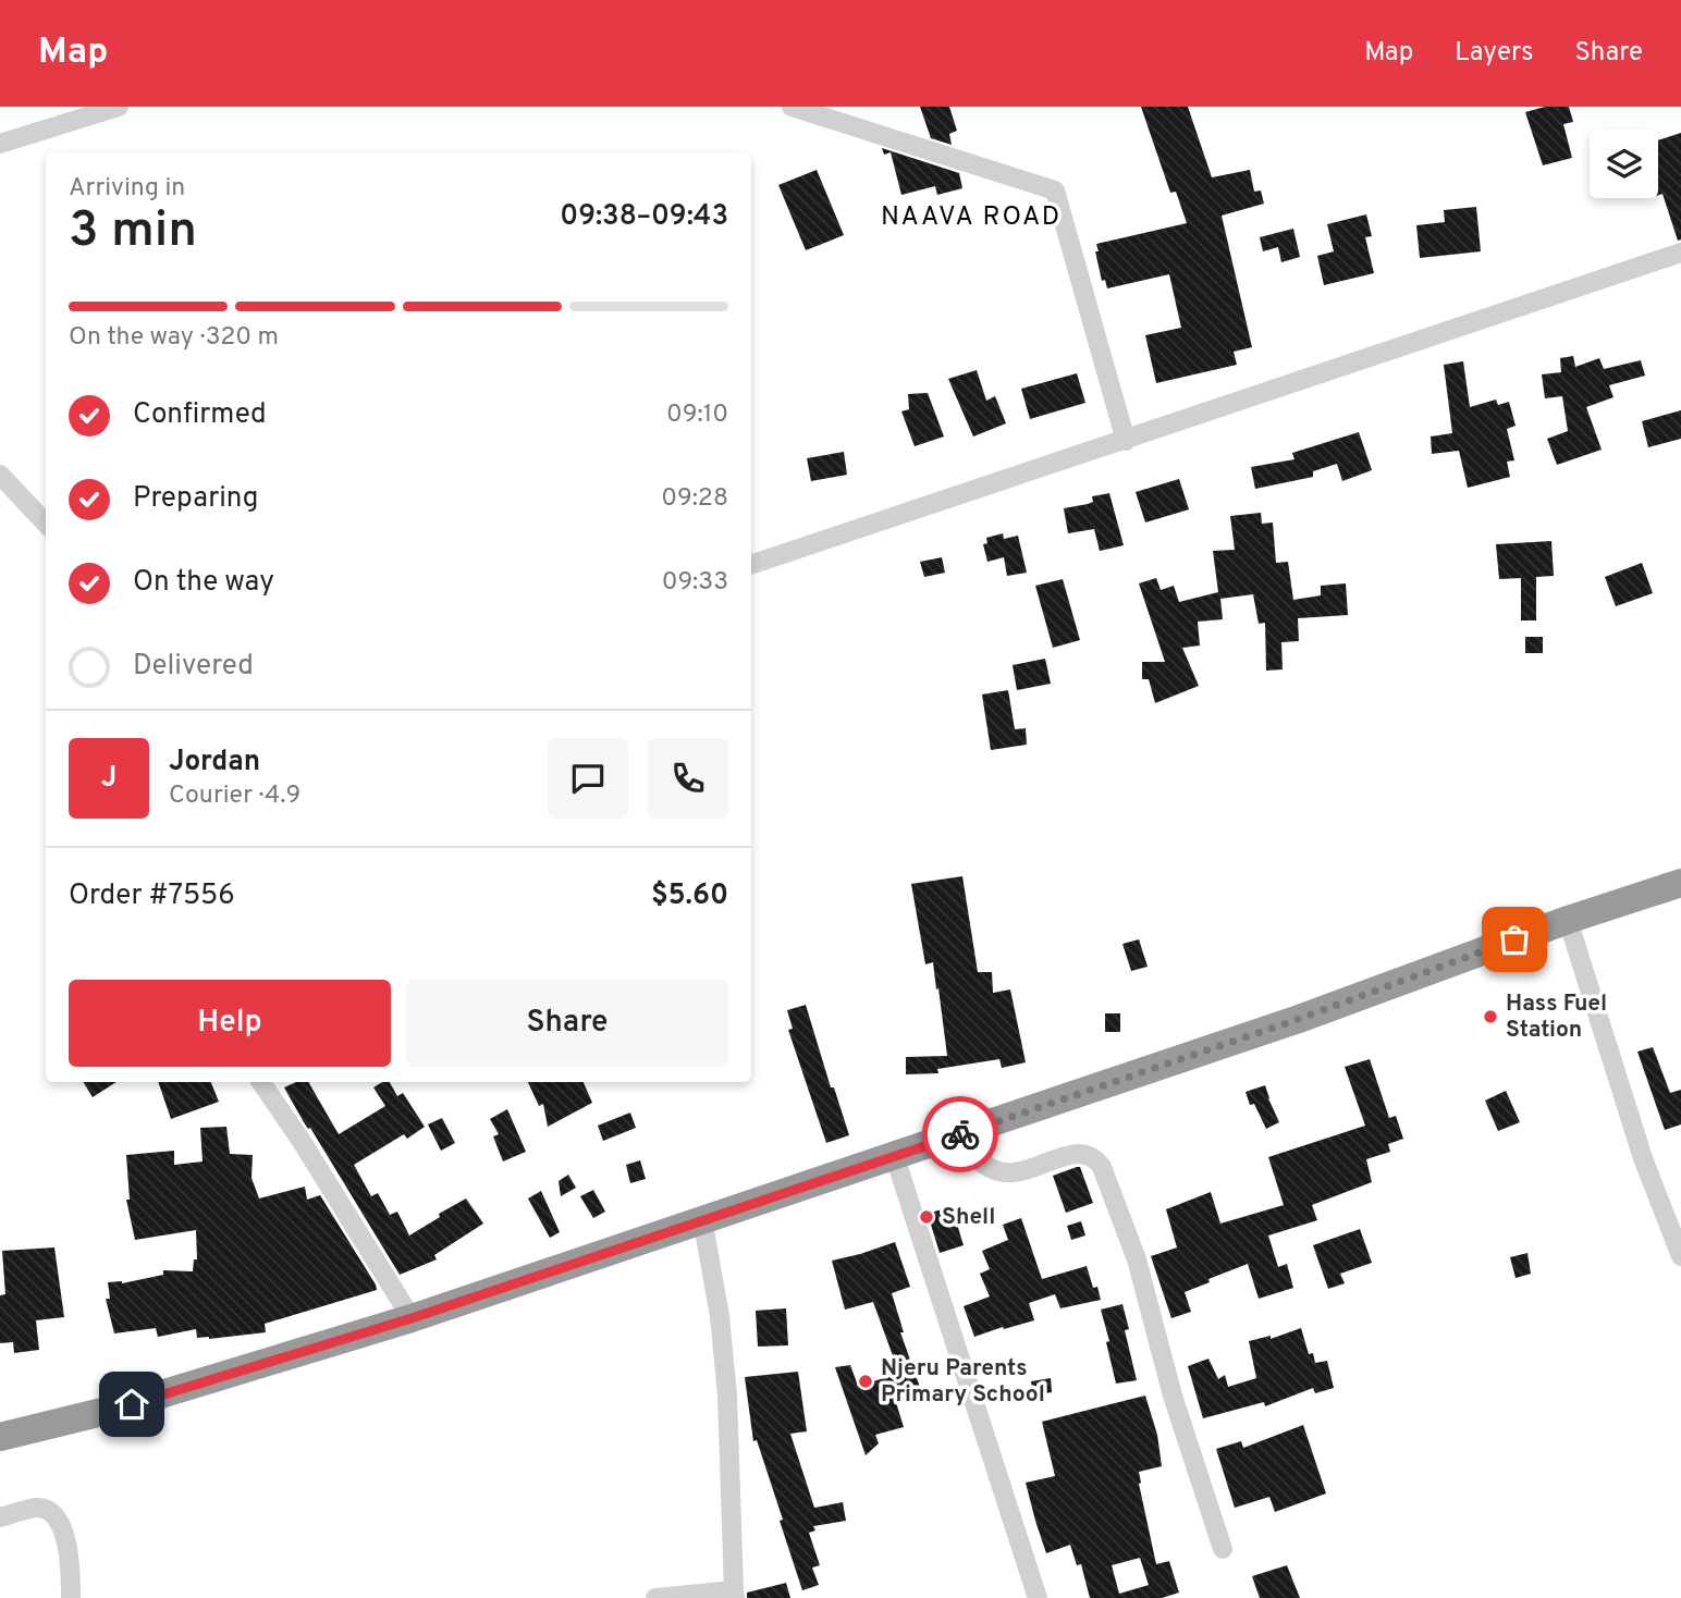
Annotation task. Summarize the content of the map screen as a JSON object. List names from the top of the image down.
{
  "districts": ["NAAVA ROAD"],
  "places": ["Hass Fuel Station", "Shell", "Njeru Parents Primary School"],
  "page": {
    "header": "Map",
    "nav": ["Map", "Layers", "Share"],
    "heading": ["3 min", "Arriving in", "09:38–09:43"],
    "panel": [
      "Jordan",
      "Courier · 4.9",
      "Order #7556",
      "$5.60"
    ],
    "bar": "On the way · 320 m",
    "list": [
      ["Confirmed", "09:10"],
      ["Preparing", "09:28"],
      ["On the way", "09:33"],
      "Delivered"
    ],
    "round": "J",
    "buttons": ["Help", "Share"]
  }
}
